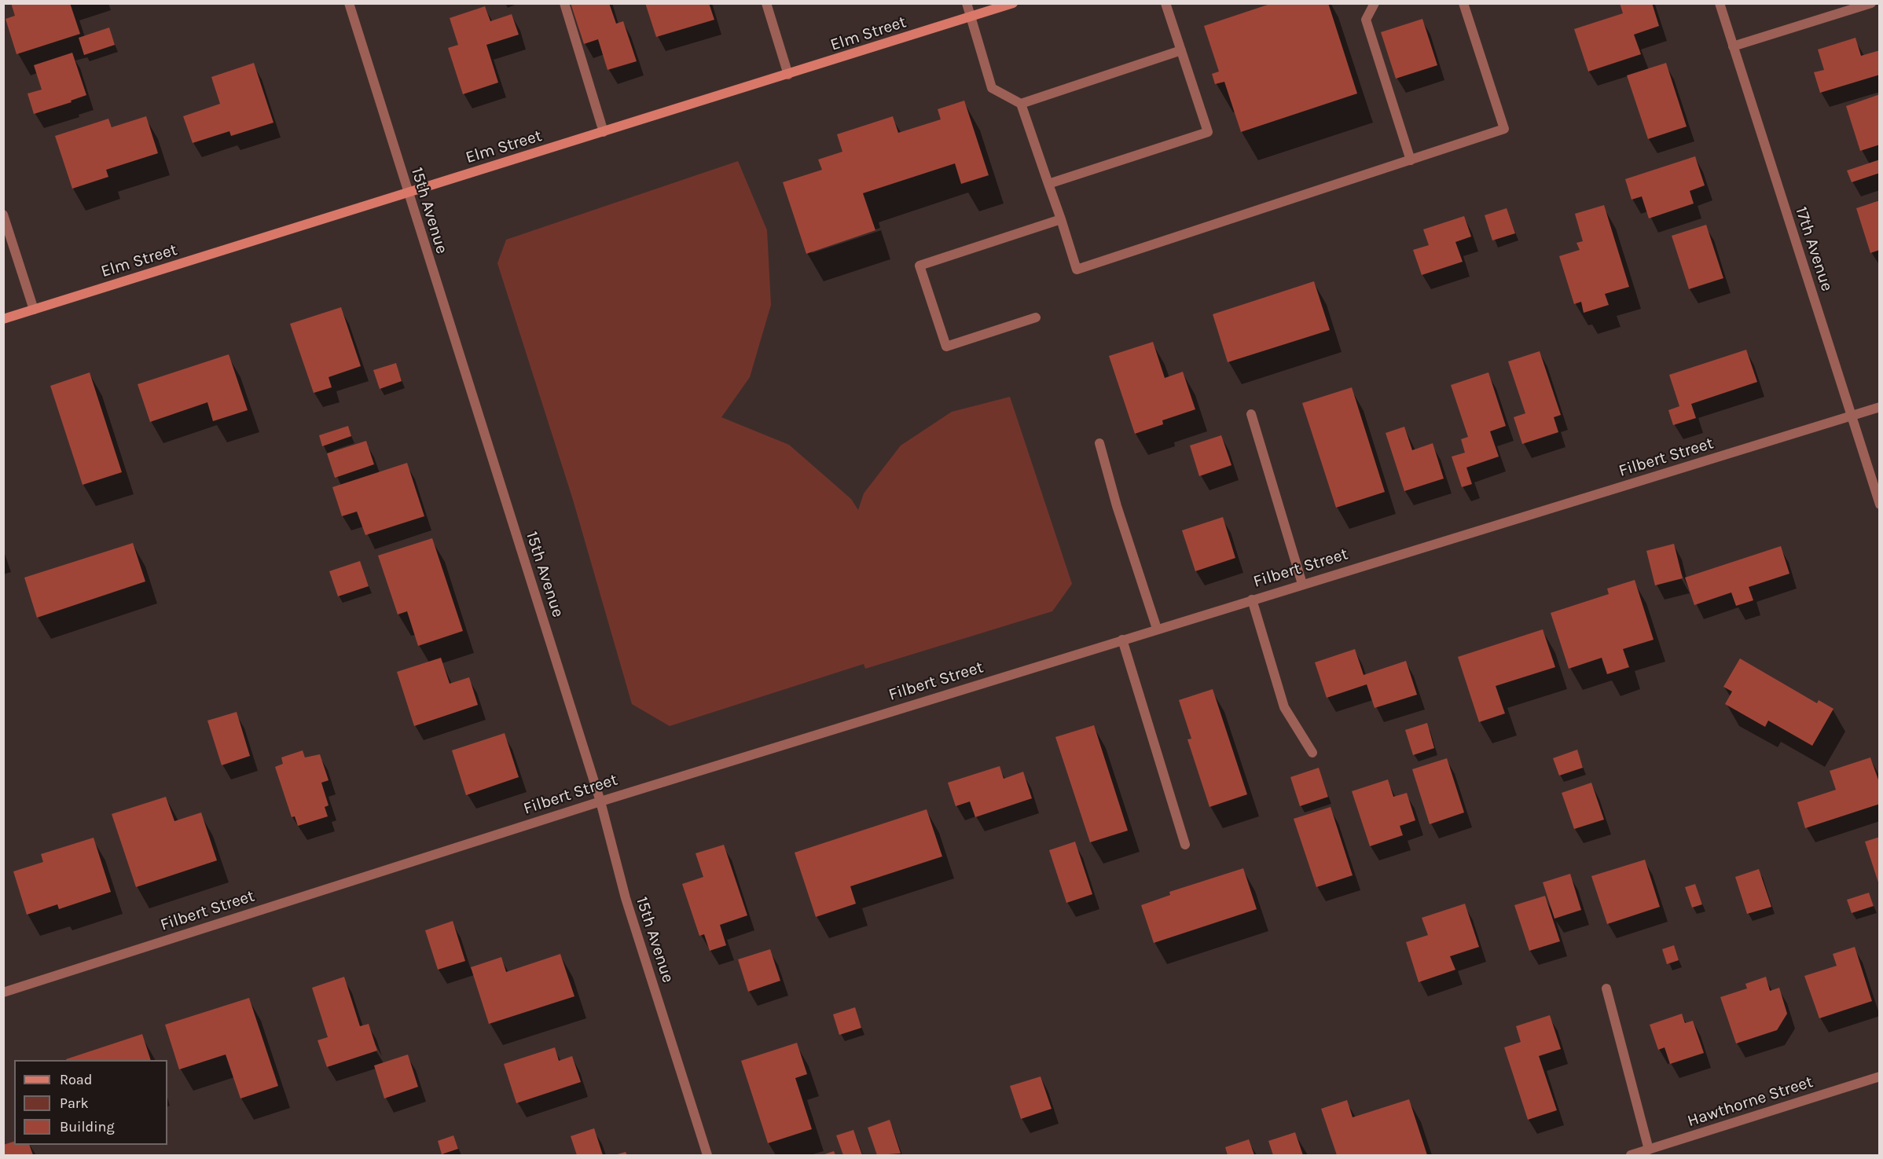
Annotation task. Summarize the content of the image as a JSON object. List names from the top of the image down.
{
  "streets": {
    "street": [
      "Elm Street",
      "15th Avenue",
      "17th Avenue",
      "Filbert Street",
      "Hawthorne Street"
    ]
  },
  "crossings": [
    ["Elm Street", "15th Avenue"],
    ["15th Avenue", "Filbert Street"],
    ["17th Avenue", "Filbert Street"]
  ],
  "legend": ["Road", "Park", "Building"]
}
